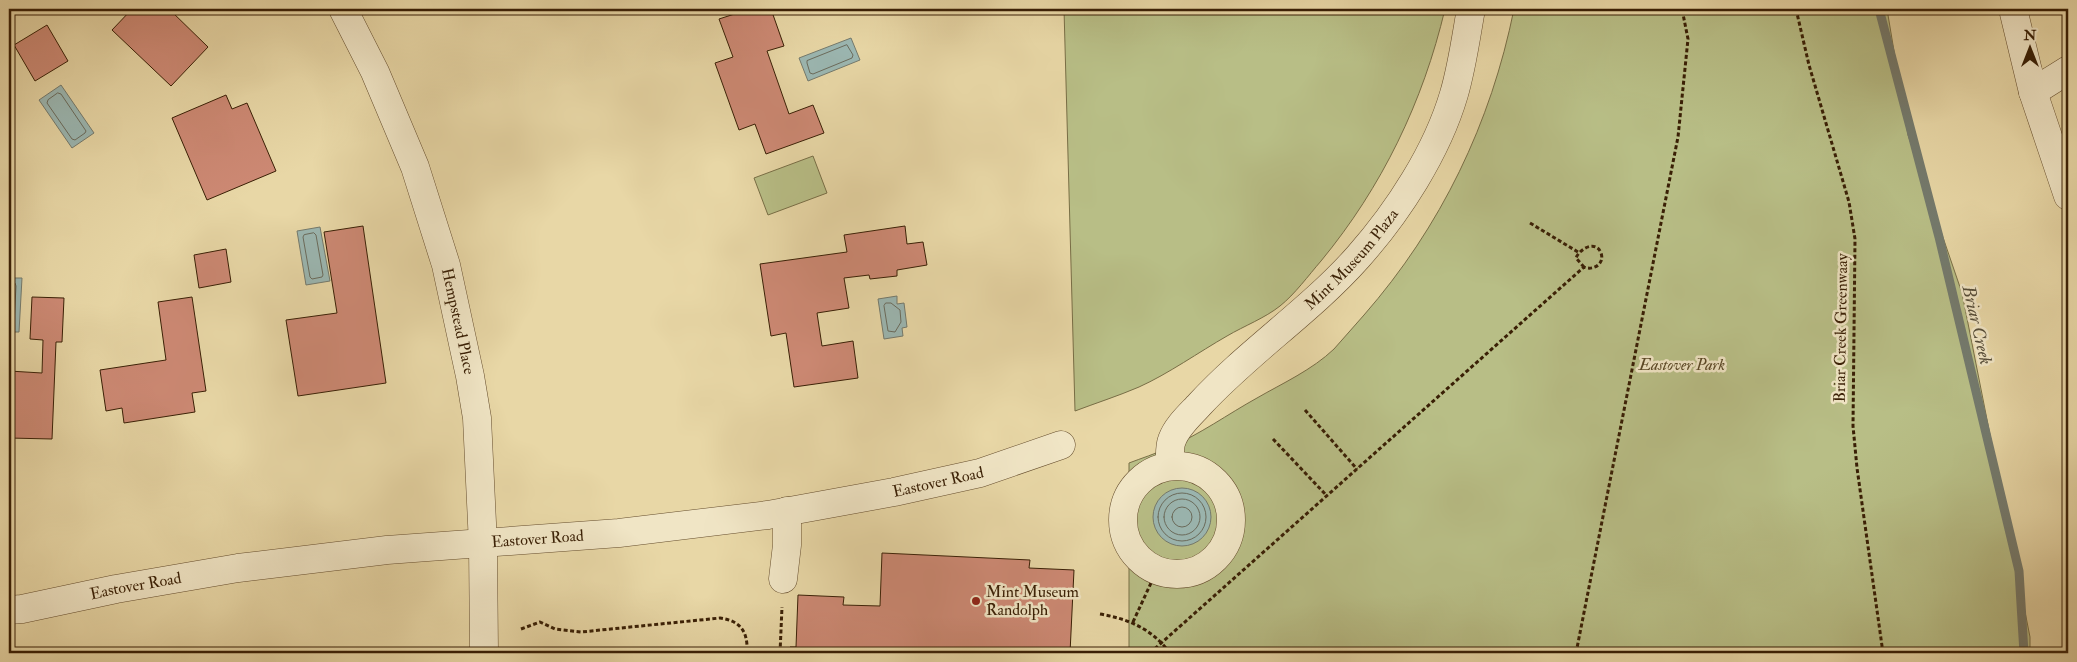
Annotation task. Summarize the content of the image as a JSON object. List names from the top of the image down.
{
  "streets": {
    "street": ["Mint Museum Plaza", "Hempstead Place", "Eastover Road"],
    "path": ["Briar Creek Greenwaay"]
  },
  "crossings": [
    ["Hempstead Place", "Eastover Road"]
  ],
  "water": ["Briar Creek"],
  "parks": ["Eastover Park"],
  "places": ["Mint Museum Randolph"],
  "north": "top"
}
